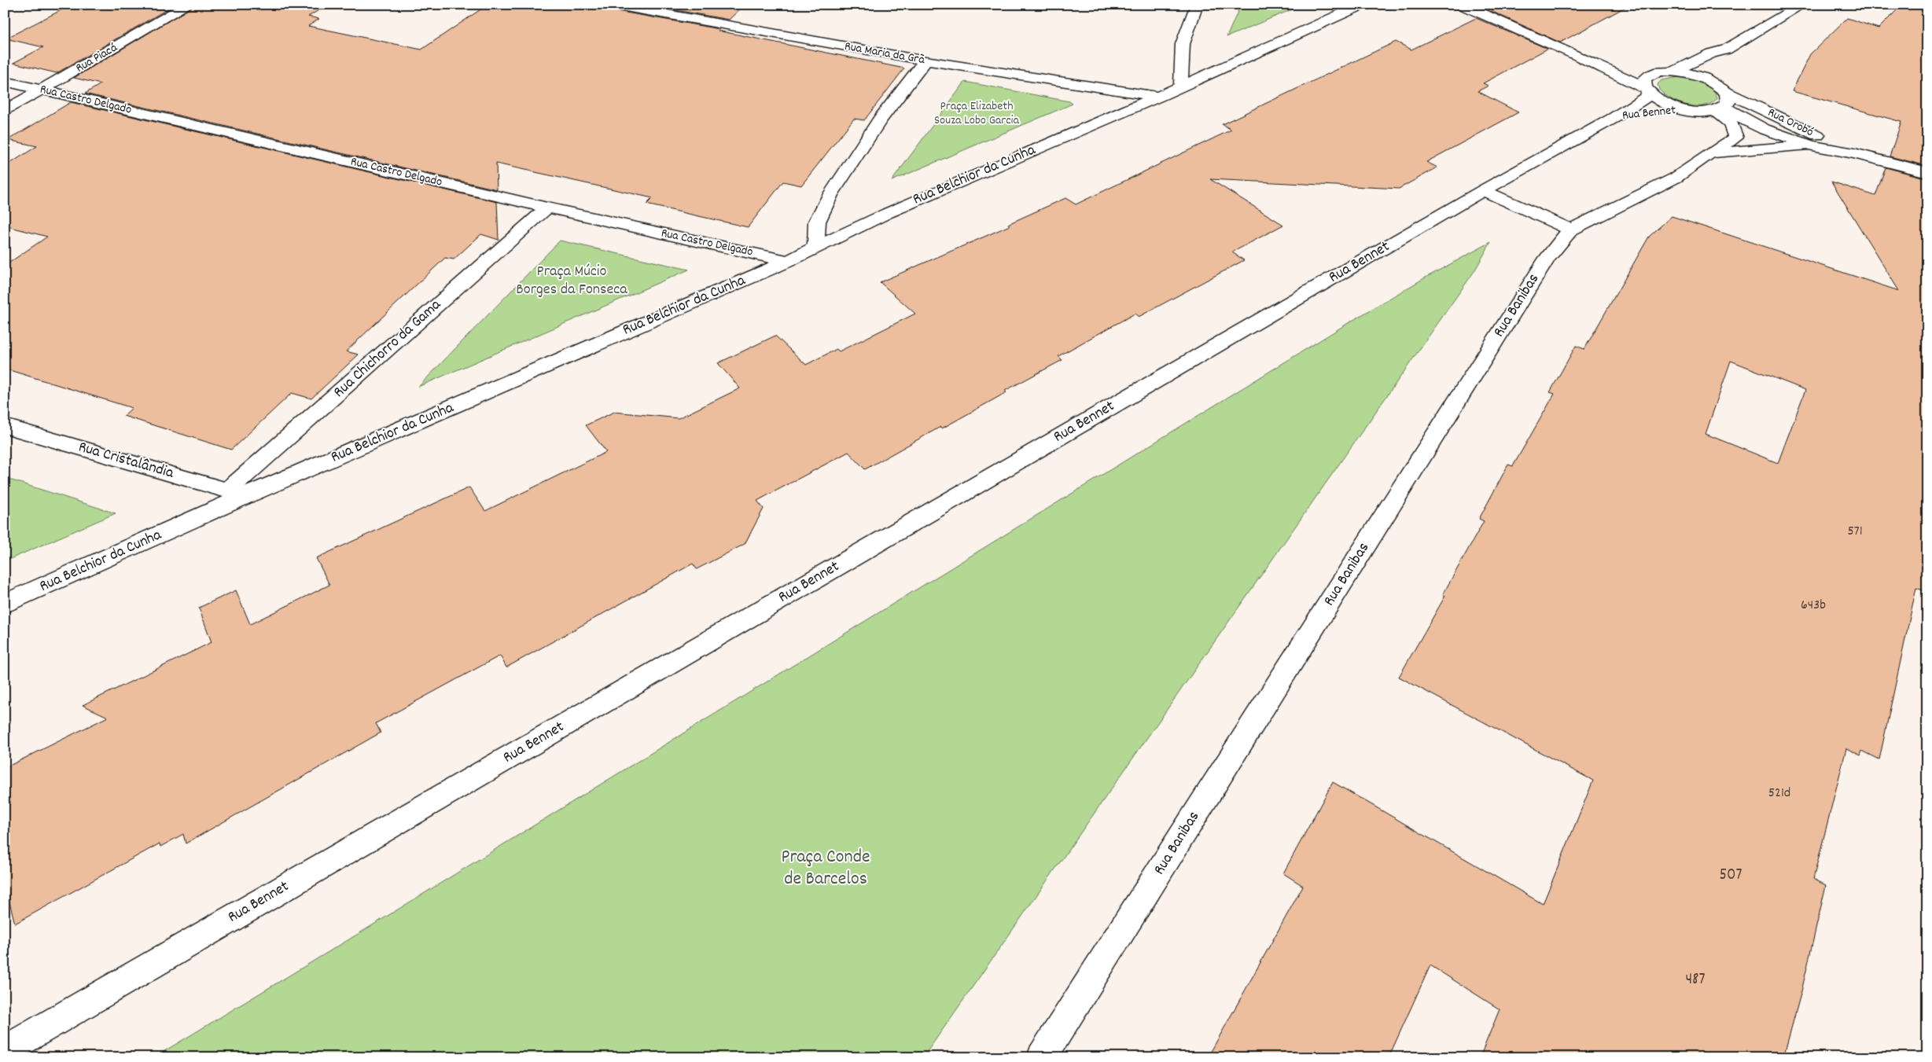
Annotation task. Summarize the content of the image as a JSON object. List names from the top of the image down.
{
  "streets": {
    "street": [
      "Rua Maria da Grã",
      "Rua Piacá",
      "Rua Castro Delgado",
      "Rua Bennet",
      "Rua Orobó",
      "Rua Belchior da Cunha",
      "Rua Banibas",
      "Rua Chichorro da Gama",
      "Rua Cristalândia"
    ]
  },
  "crossings": [
    ["Rua Maria da Grã", "Rua Belchior da Cunha"],
    ["Rua Piacá", "Rua Castro Delgado"],
    ["Rua Castro Delgado", "Rua Belchior da Cunha"],
    ["Rua Castro Delgado", "Rua Chichorro da Gama"],
    ["Rua Orobó", "Rua Banibas"],
    ["Rua Belchior da Cunha", "Rua Chichorro da Gama"],
    ["Rua Belchior da Cunha", "Rua Cristalândia"],
    ["Rua Chichorro da Gama", "Rua Cristalândia"]
  ],
  "parks": ["Praça Elizabeth Souza Lobo Garcia", "Praça Múcio Borges da Fonseca", "Praça Conde de Barcelos"],
  "house_numbers": [
    "571",
    "643b",
    "521d",
    "507",
    "487"
  ]
}
